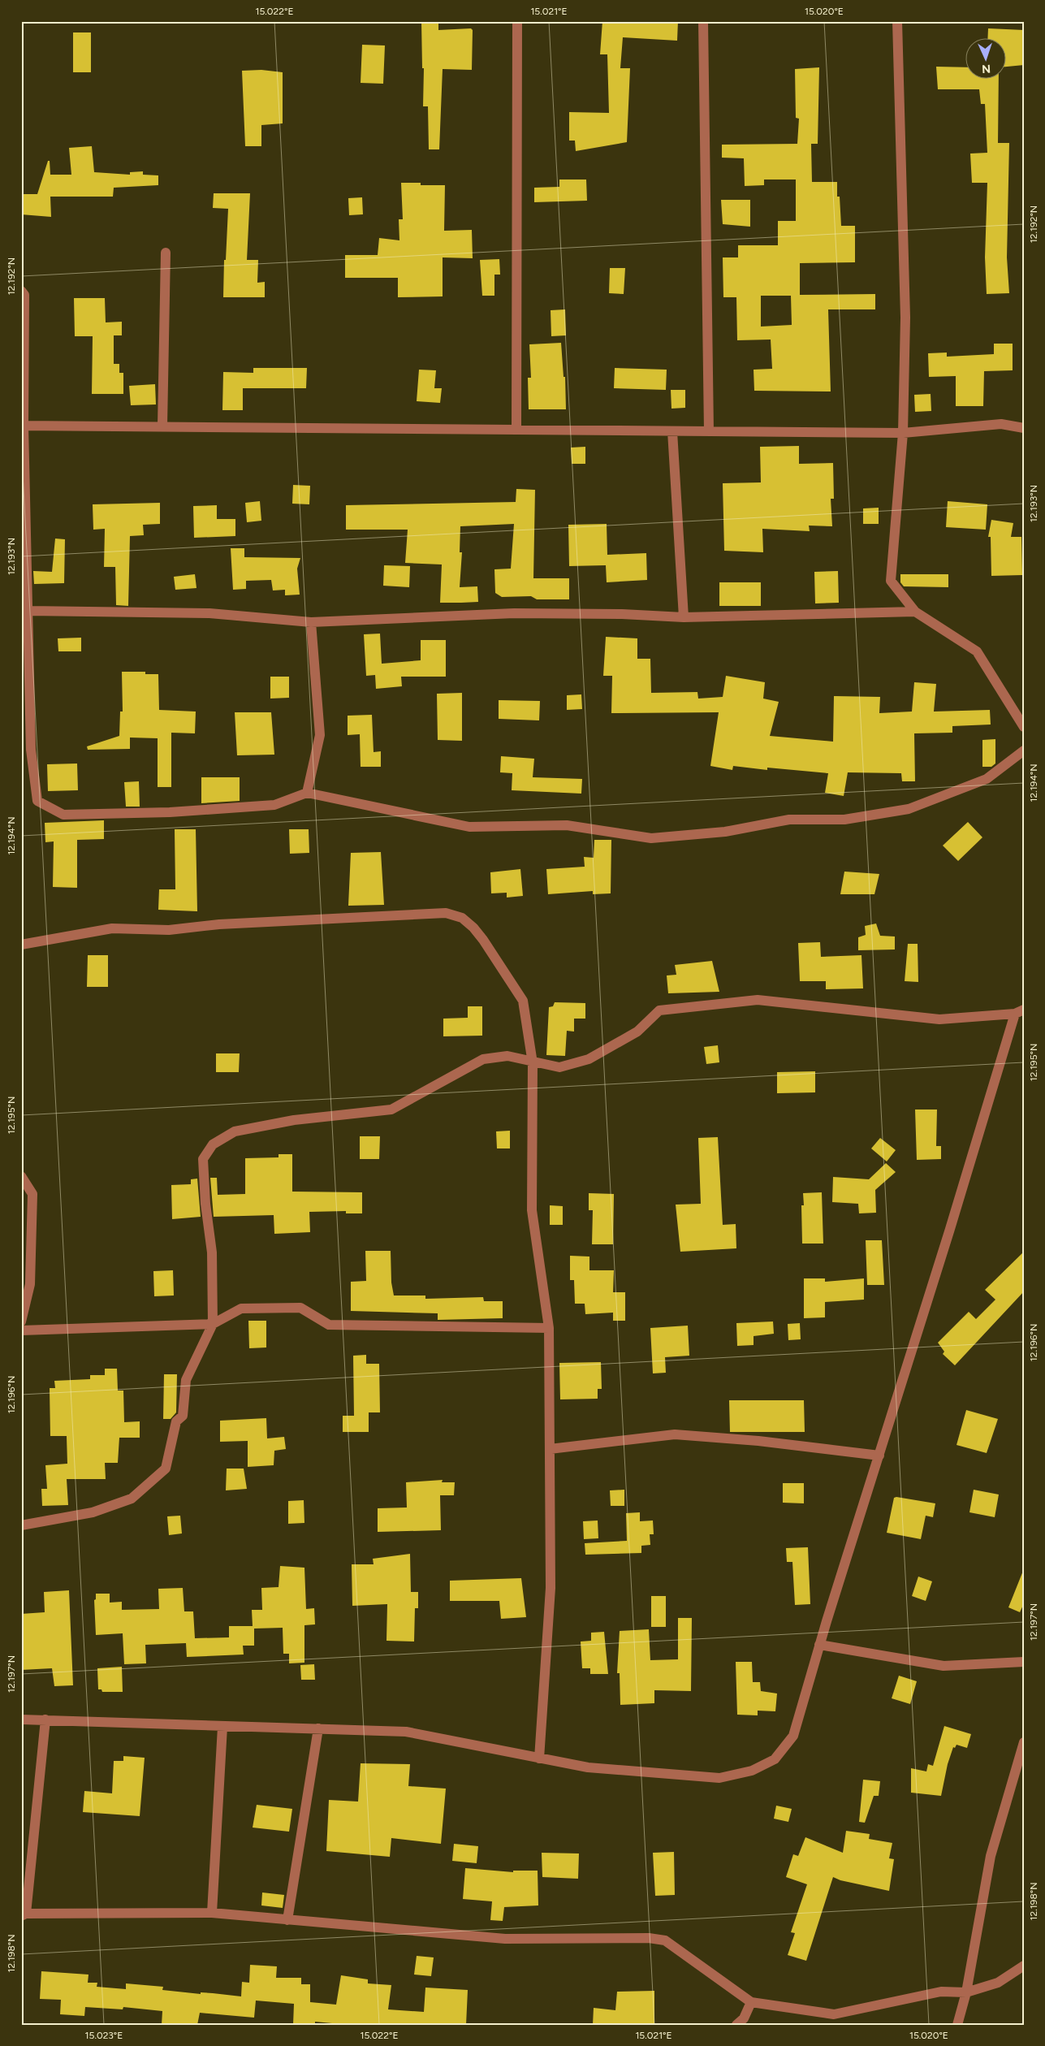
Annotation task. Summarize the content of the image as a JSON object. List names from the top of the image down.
{
  "north": "bottom",
  "coordinates": [
    "15.022°E",
    "15.021°E",
    "15.020°E",
    "12.192°N",
    "12.193°N",
    "12.194°N",
    "12.195°N",
    "12.196°N",
    "12.197°N",
    "12.198°N",
    "15.023°E"
  ]
}
